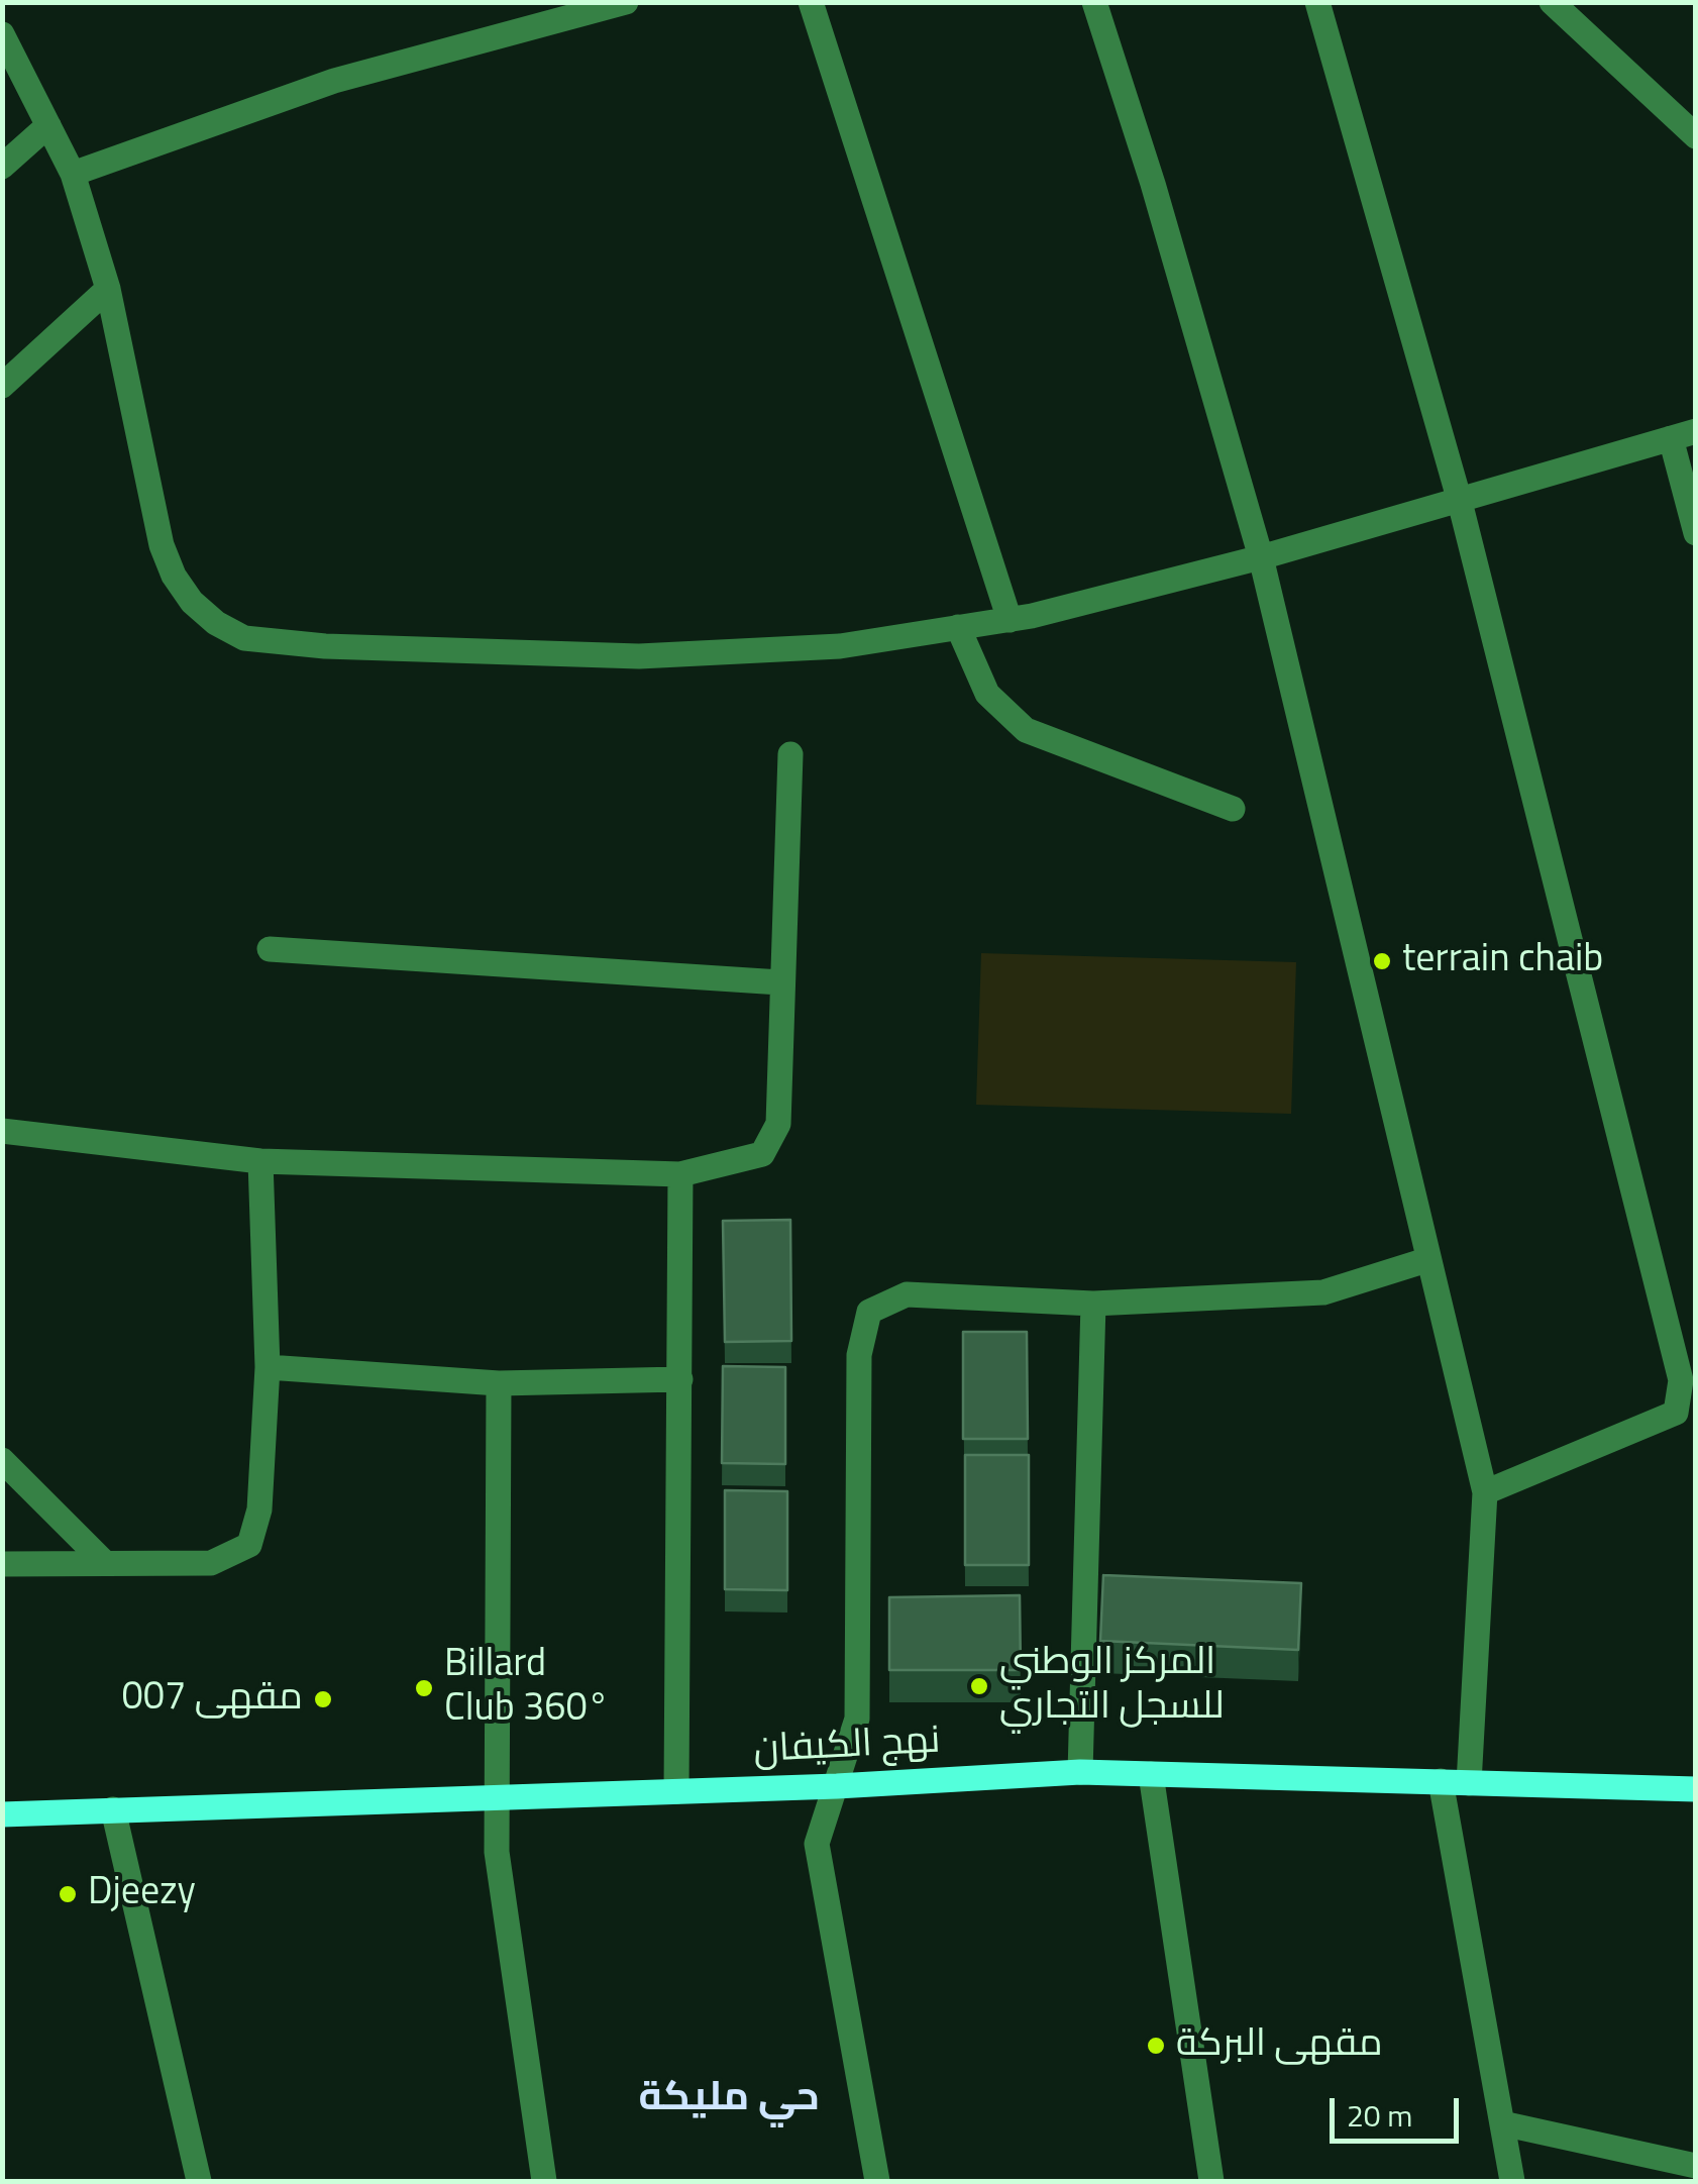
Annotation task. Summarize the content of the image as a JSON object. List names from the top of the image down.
{
  "streets": {
    "main road": ["نهج الكيفان"]
  },
  "districts": ["حي مليكة"],
  "places": [
    "terrain chaib",
    "المركز الوطني للسجل التجاري",
    "Billard Club 360°",
    "مقهى 007",
    "Djeezy",
    "مقهى البركة"
  ],
  "scale_bar": "20 m"
}
